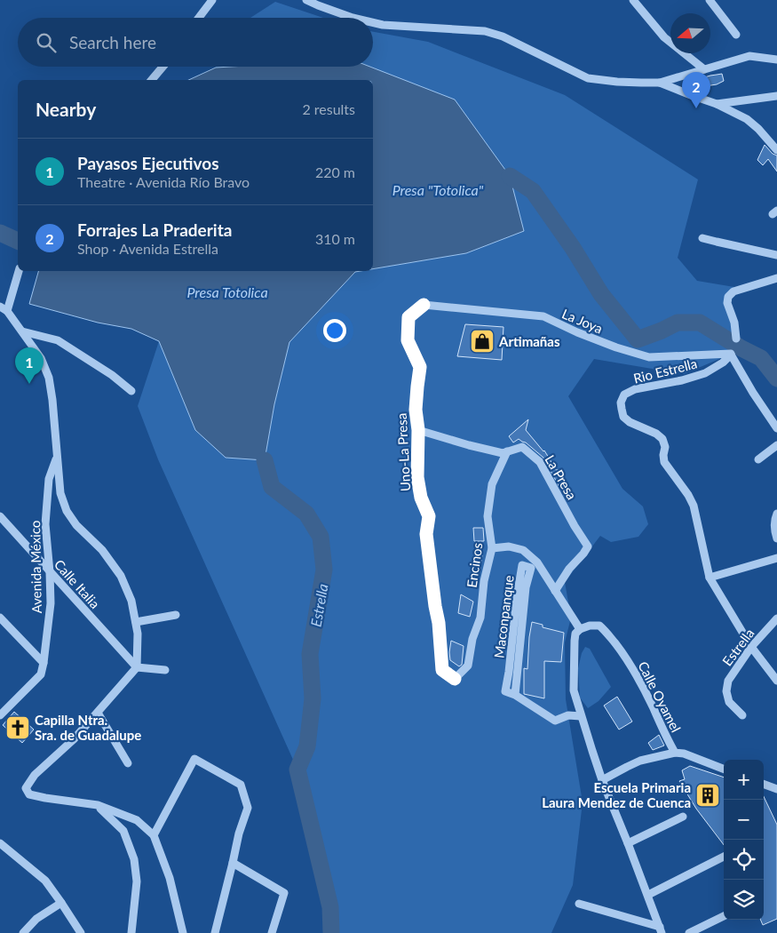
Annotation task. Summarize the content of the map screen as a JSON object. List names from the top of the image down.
{
  "streets": {
    "highway": ["Uno-La Presa"],
    "street": [
      "La Joya",
      "Rio Estrella",
      "La Presa",
      "Encinos",
      "Avenida México",
      "Calle Italia",
      "Maconpanque",
      "Estrella",
      "Calle Oyamel"
    ]
  },
  "crossings": [
    ["La Joya", "Rio Estrella"],
    ["La Joya", "Uno-La Presa"],
    ["Rio Estrella", "Estrella"],
    ["Uno-La Presa", "La Presa"],
    ["Uno-La Presa", "Encinos"],
    ["La Presa", "Encinos"],
    ["Avenida México", "Calle Italia"]
  ],
  "water": ["Presa \"Totolica\"", "Presa Totolica", "Estrella"],
  "places": {
    "shop": ["Artimañas"],
    "church": ["Capilla Ntra. Sra. de Guadalupe"],
    "building": ["Escuela Primaria Laura Mendez de Cuenca"]
  },
  "north": "left",
  "page": {
    "search": "Search here",
    "pins": ["2", "1"],
    "heading": ["Nearby", "2 results"],
    "list": [
      {
        "mark": "1",
        "name": "Payasos Ejecutivos",
        "note": "Theatre · Avenida Río Bravo",
        "value": "220 m"
      },
      {
        "mark": "2",
        "name": "Forrajes La Praderita",
        "note": "Shop · Avenida Estrella",
        "value": "310 m"
      }
    ],
    "map_buttons": ["+", "−"]
  }
}
